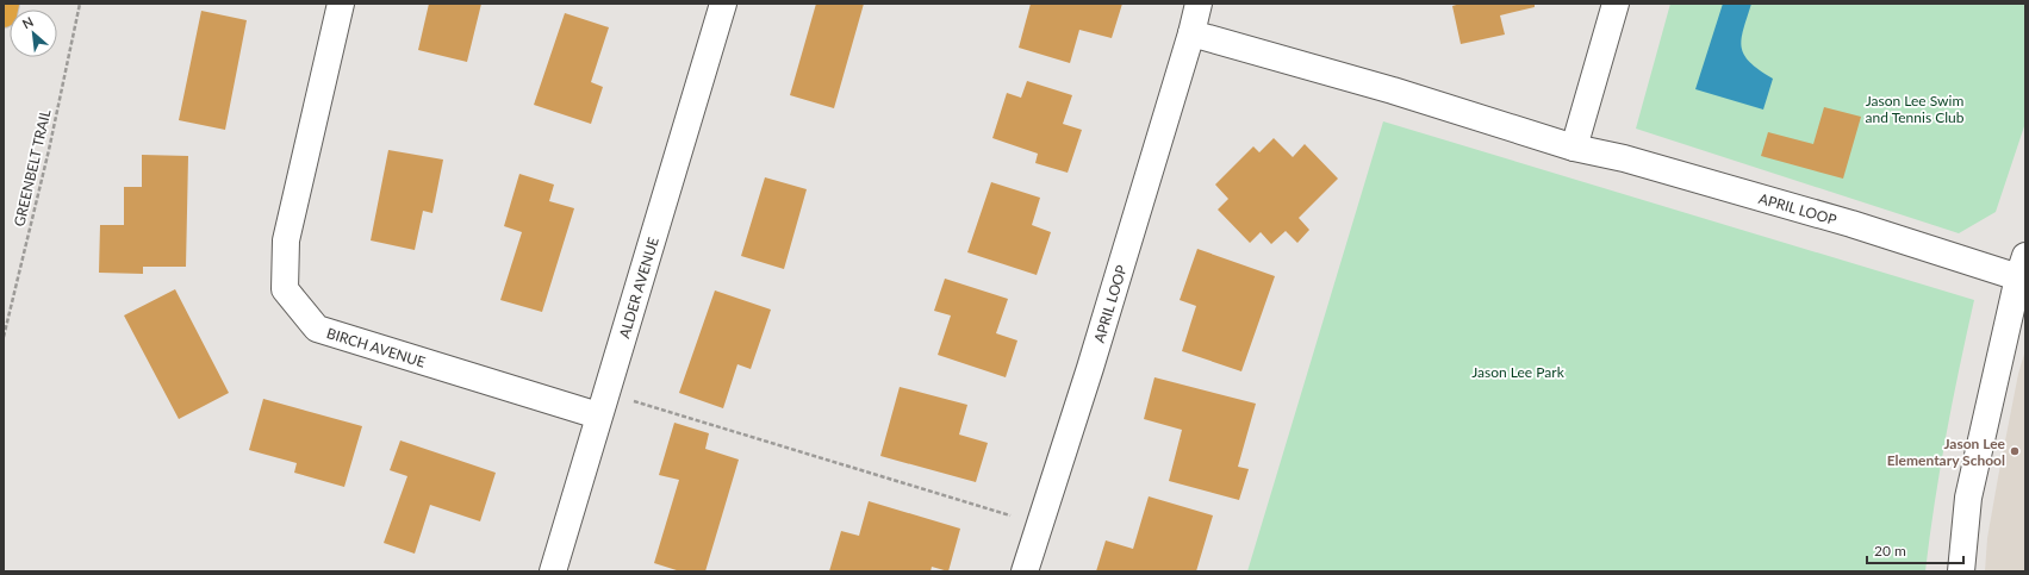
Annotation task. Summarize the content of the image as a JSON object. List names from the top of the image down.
{
  "streets": {
    "street": ["APRIL LOOP", "ALDER AVENUE", "BIRCH AVENUE"],
    "path": ["GREENBELT TRAIL"]
  },
  "crossings": [
    ["ALDER AVENUE", "BIRCH AVENUE"]
  ],
  "parks": ["Jason Lee Swim and Tennis Club", "Jason Lee Park"],
  "places": ["Jason Lee Elementary School"],
  "scale_bar": "20 m",
  "north": "top left"
}
